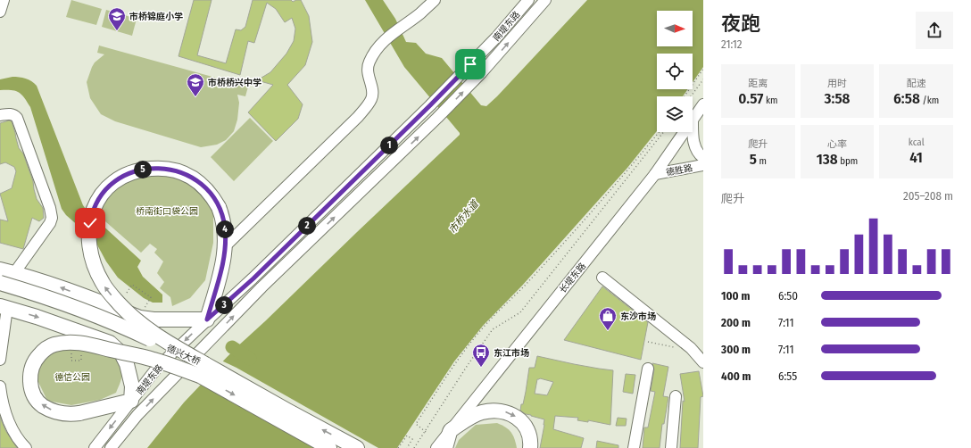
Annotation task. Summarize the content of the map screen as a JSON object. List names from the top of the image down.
{
  "streets": {
    "main road": ["德兴大桥"],
    "street": ["南堤东路", "德胜路", "长堤东路"]
  },
  "crossings": [
    ["德胜路", "长堤东路"]
  ],
  "water": ["市桥水道"],
  "parks": ["桥南街口袋公园", "德信公园"],
  "places": {
    "school or university": ["市桥锦庭小学", "市桥桥兴中学"],
    "shop": ["东沙市场"],
    "bus stop": ["东江市场"]
  },
  "north": "right",
  "page": {
    "heading": ["夜跑", "21:12"],
    "stats": [
      ["距离", "0.57 km"],
      ["用时", "3:58"],
      ["配速", "6:58 /km"],
      ["爬升", "5 m"],
      ["心率", "138 bpm"],
      ["kcal", "41"]
    ],
    "pins": [
      "1",
      "5",
      "2",
      "4",
      "3"
    ],
    "chart": ["爬升", "205–208 m"],
    "list": [
      {
        "name": "100 m",
        "note": "6:50"
      },
      {
        "name": "200 m",
        "note": "7:11"
      },
      {
        "name": "300 m",
        "note": "7:11"
      },
      {
        "name": "400 m",
        "note": "6:55"
      }
    ]
  }
}
